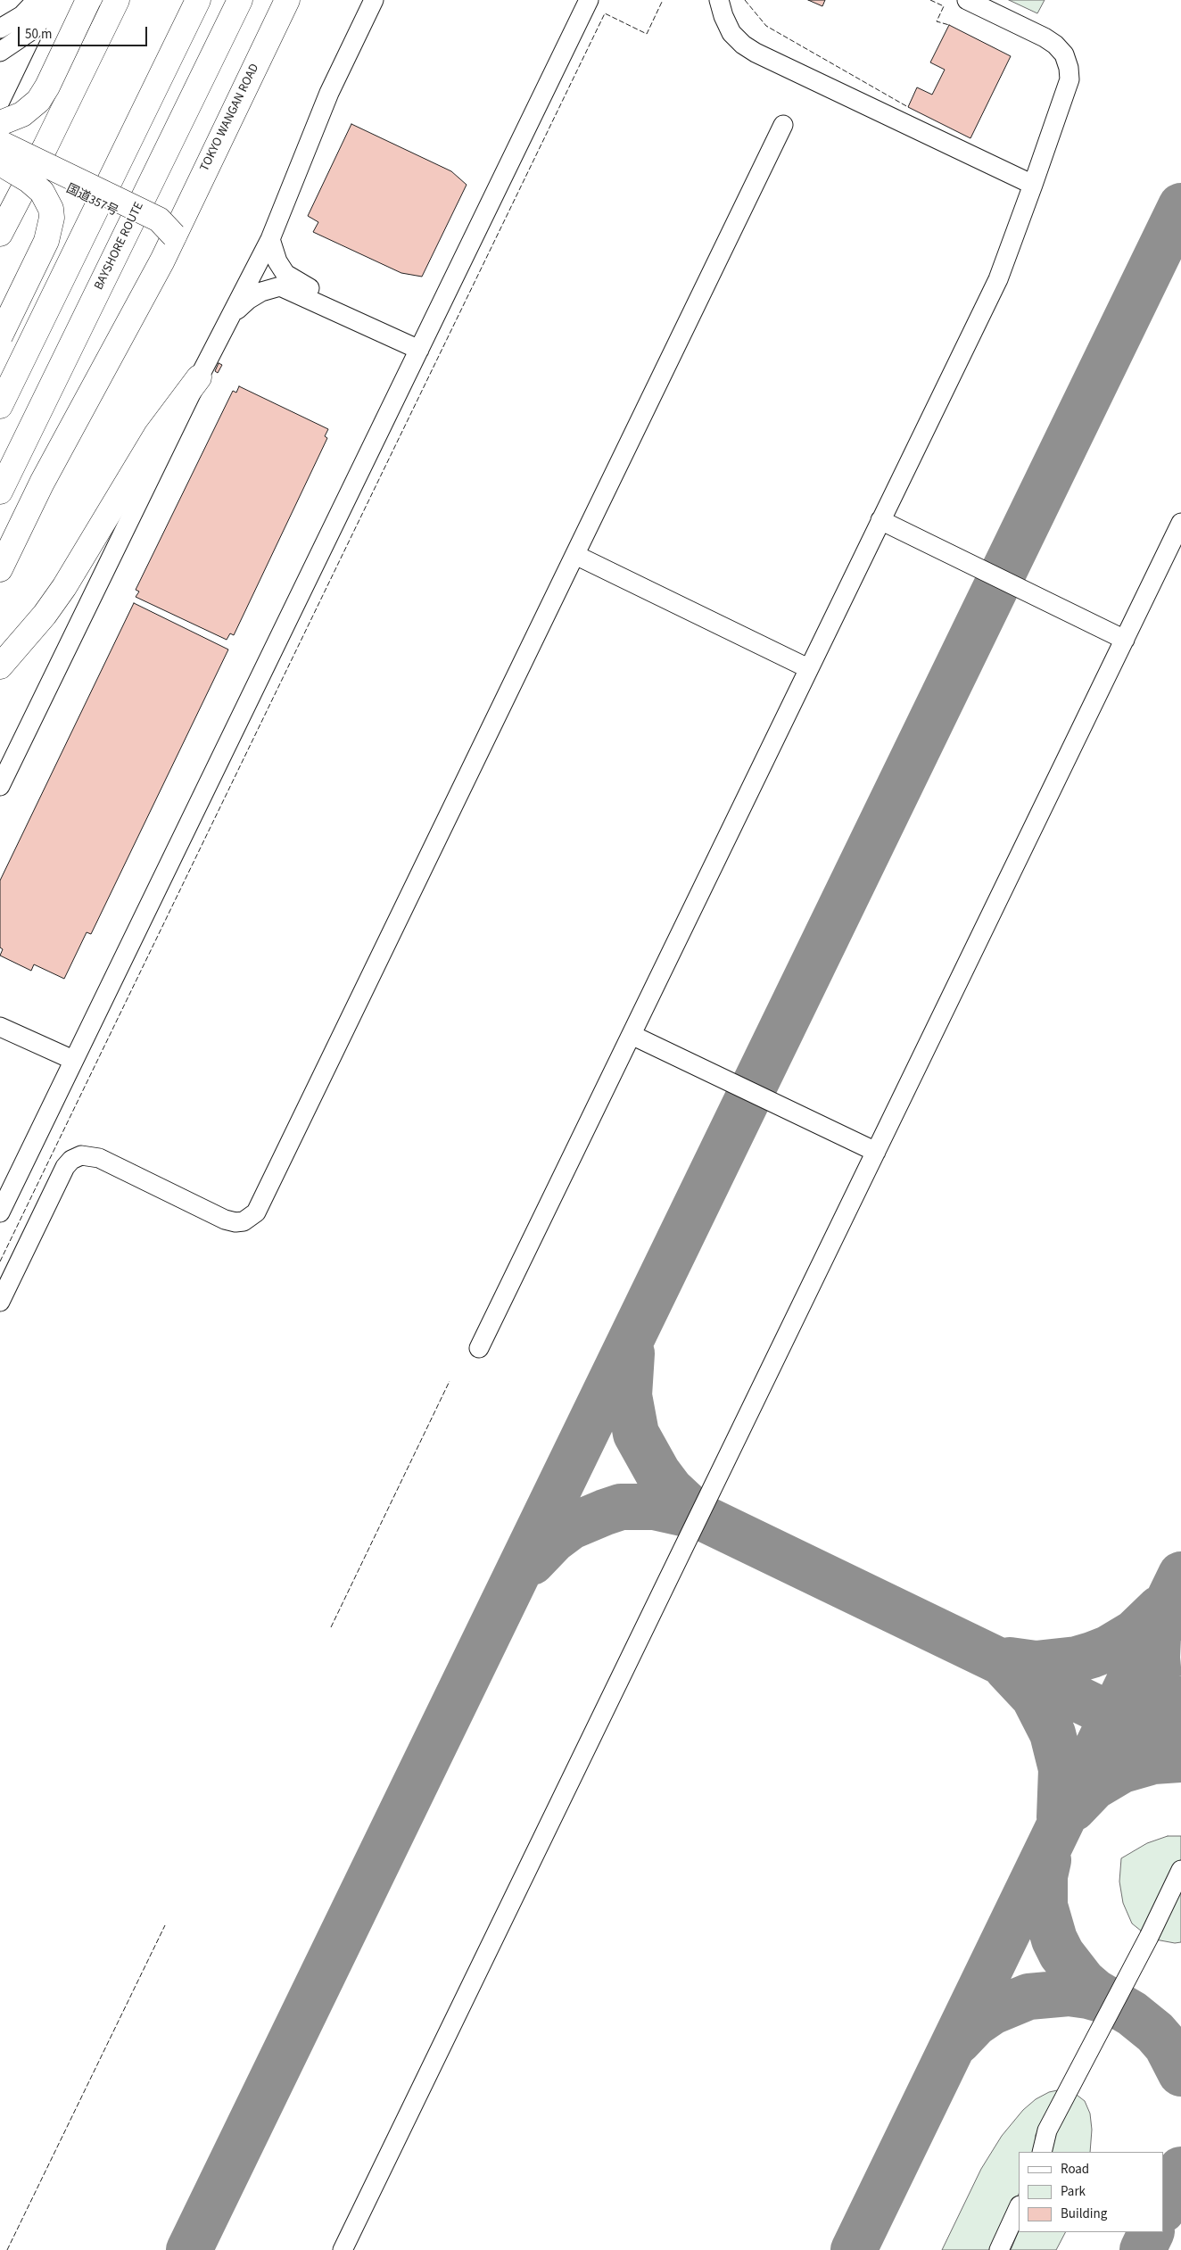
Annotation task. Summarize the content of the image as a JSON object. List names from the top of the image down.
{
  "streets": {
    "highway": ["TOKYO WANGAN ROAD", "国道357号", "BAYSHORE ROUTE"]
  },
  "crossings": [
    ["TOKYO WANGAN ROAD", "国道357号"]
  ],
  "legend": ["Road", "Park", "Building"],
  "scale_bar": "50 m"
}
